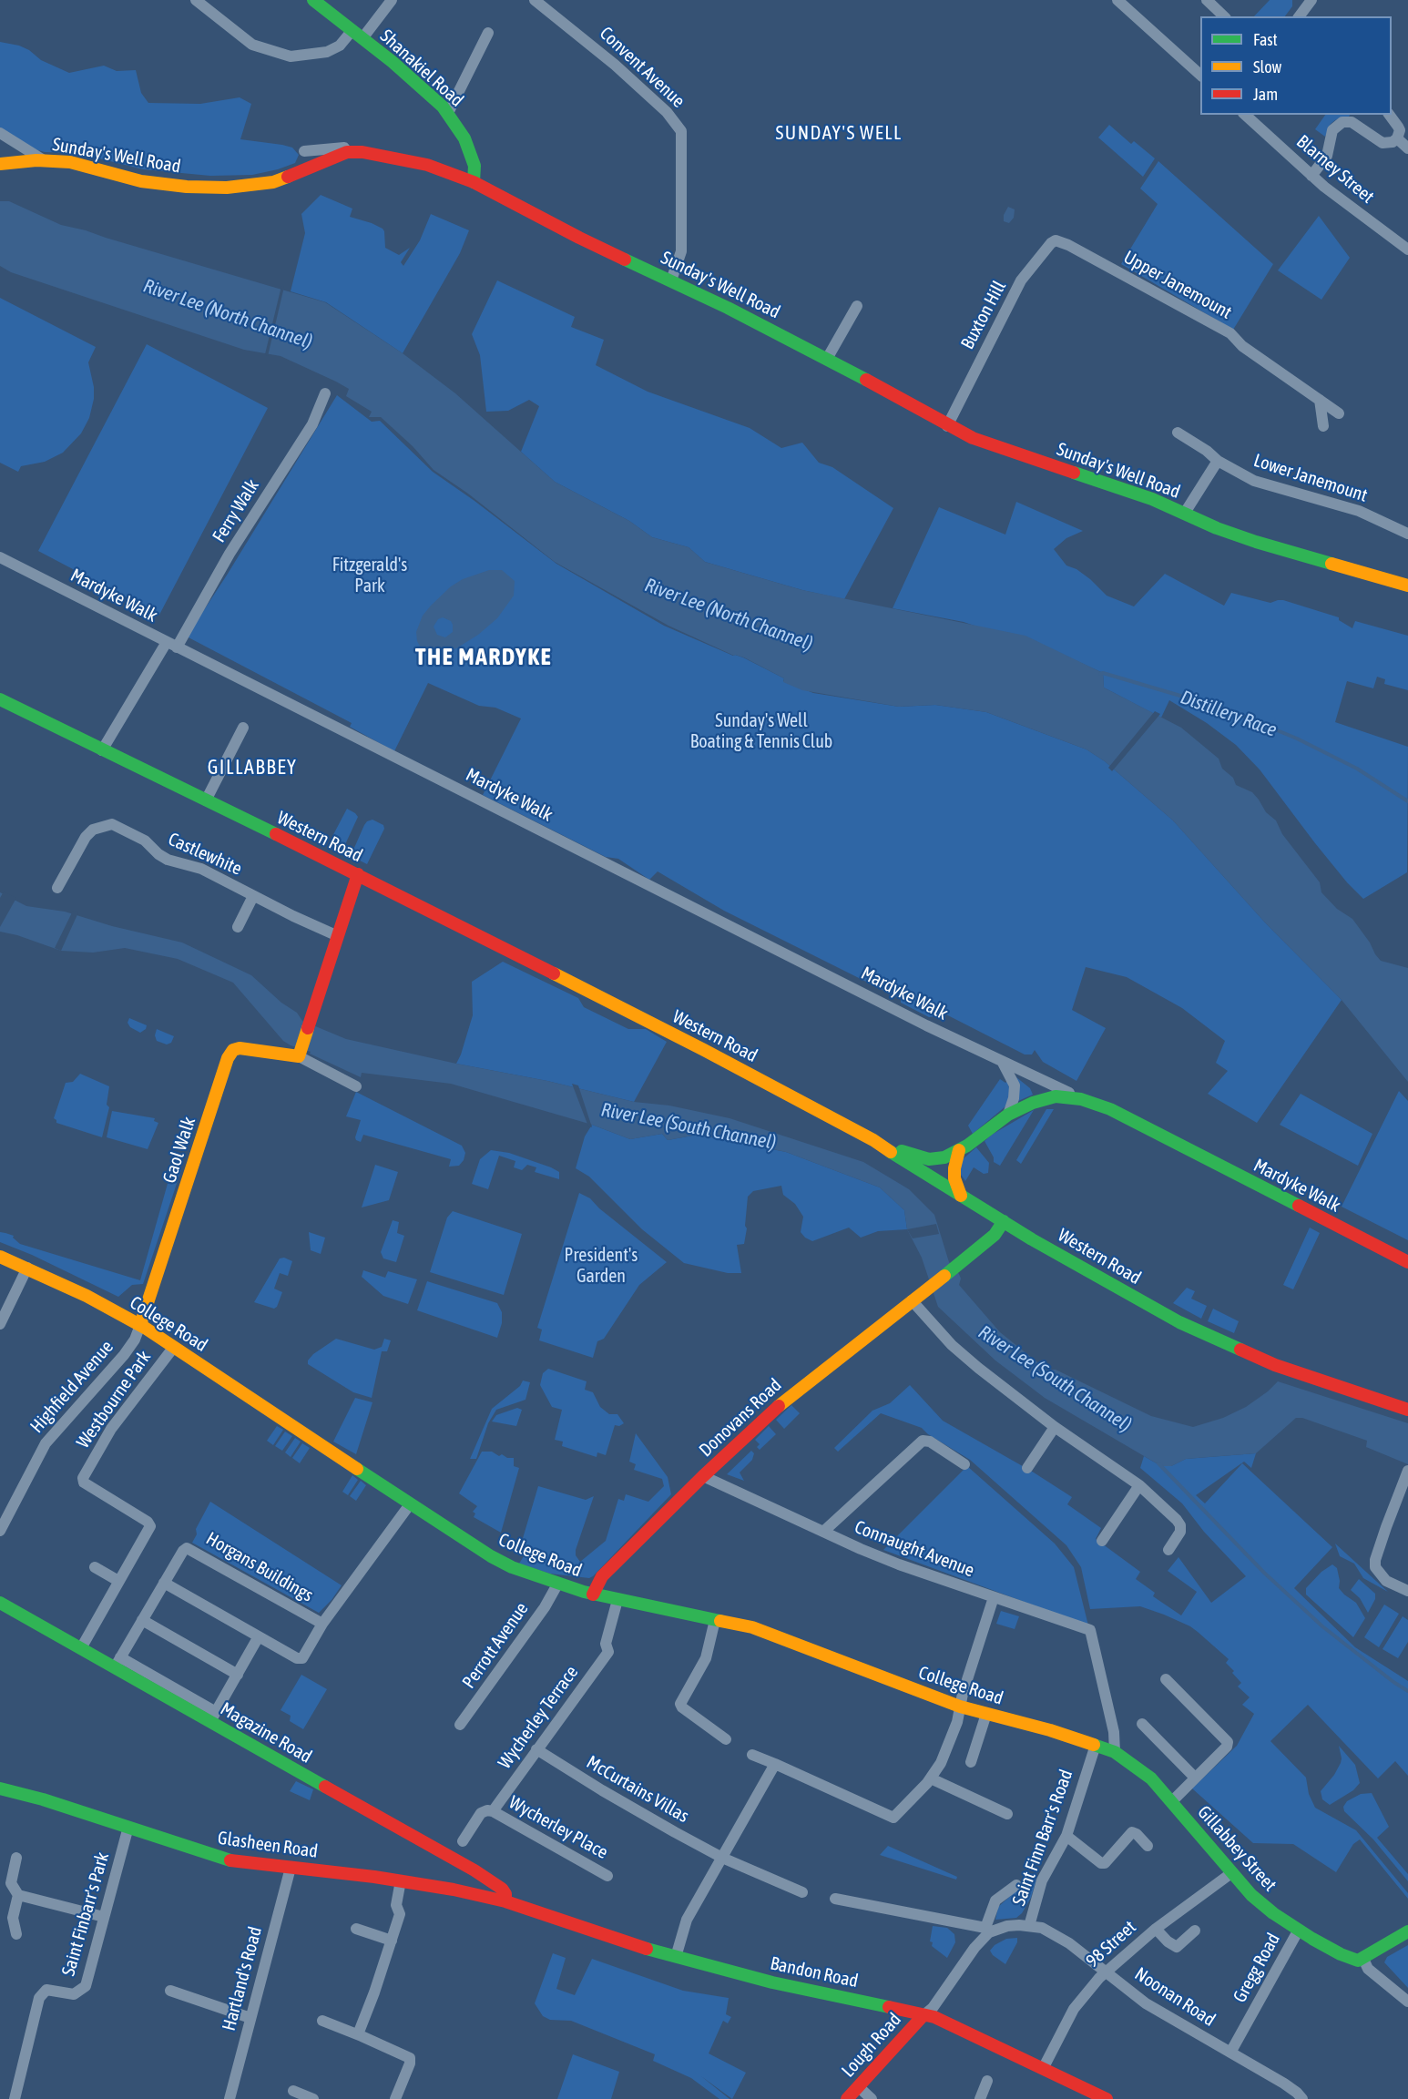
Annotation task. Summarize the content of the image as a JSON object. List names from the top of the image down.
{
  "streets": {
    "main road": [
      "Shanakiel Road",
      "Sunday's Well Road",
      "Mardyke Walk",
      "Western Road",
      "Gaol Walk",
      "College Road",
      "Donovans Road",
      "Magazine Road",
      "Glasheen Road",
      "Gillabbey Street",
      "Bandon Road",
      "Lough Road"
    ],
    "street": [
      "Convent Avenue",
      "Blarney Street",
      "Upper Janemount",
      "Buxton Hill",
      "Lower Janemount",
      "Ferry Walk",
      "Castlewhite",
      "Highfield Avenue",
      "Westbourne Park",
      "Connaught Avenue",
      "Horgans Buildings",
      "Perrott Avenue",
      "Wycherley Terrace",
      "McCurtains Villas",
      "Wycherley Place",
      "Saint Finn Barr's Road",
      "Saint Finbarr's Park",
      "98 Street",
      "Gregg Road",
      "Hartland's Road",
      "Noonan Road"
    ]
  },
  "crossings": [
    ["Convent Avenue", "Sunday's Well Road"],
    ["Shanakiel Road", "Sunday's Well Road"],
    ["Sunday's Well Road", "Buxton Hill"],
    ["Upper Janemount", "Buxton Hill"],
    ["Ferry Walk", "Mardyke Walk"],
    ["Ferry Walk", "Western Road"],
    ["Mardyke Walk", "Western Road"],
    ["Western Road", "Donovans Road"],
    ["Gaol Walk", "College Road"],
    ["Gaol Walk", "Highfield Avenue"],
    ["College Road", "Highfield Avenue"],
    ["College Road", "Westbourne Park"],
    ["College Road", "Donovans Road"],
    ["College Road", "Horgans Buildings"],
    ["College Road", "Perrott Avenue"],
    ["College Road", "Wycherley Terrace"],
    ["College Road", "Saint Finn Barr's Road"],
    ["College Road", "Gillabbey Street"],
    ["Westbourne Park", "Magazine Road"],
    ["Donovans Road", "Connaught Avenue"],
    ["Connaught Avenue", "Gillabbey Street"],
    ["Horgans Buildings", "Magazine Road"],
    ["Wycherley Terrace", "McCurtains Villas"],
    ["Wycherley Terrace", "Wycherley Place"],
    ["Magazine Road", "Glasheen Road"],
    ["Magazine Road", "Bandon Road"],
    ["Saint Finn Barr's Road", "Gillabbey Street"],
    ["Saint Finn Barr's Road", "Noonan Road"],
    ["Glasheen Road", "Saint Finbarr's Park"],
    ["Glasheen Road", "Bandon Road"],
    ["Glasheen Road", "Hartland's Road"],
    ["Gillabbey Street", "98 Street"],
    ["Gillabbey Street", "Gregg Road"],
    ["98 Street", "Bandon Road"],
    ["98 Street", "Noonan Road"],
    ["Gregg Road", "Noonan Road"],
    ["Bandon Road", "Lough Road"]
  ],
  "districts": ["SUNDAY'S WELL", "THE MARDYKE", "GILLABBEY"],
  "water": ["River Lee (North Channel)", "Distillery Race", "River Lee (South Channel)"],
  "parks": ["Fitzgerald's Park", "Sunday's Well Boating & Tennis Club", "President's Garden"],
  "legend": ["Fast", "Slow", "Jam"]
}
